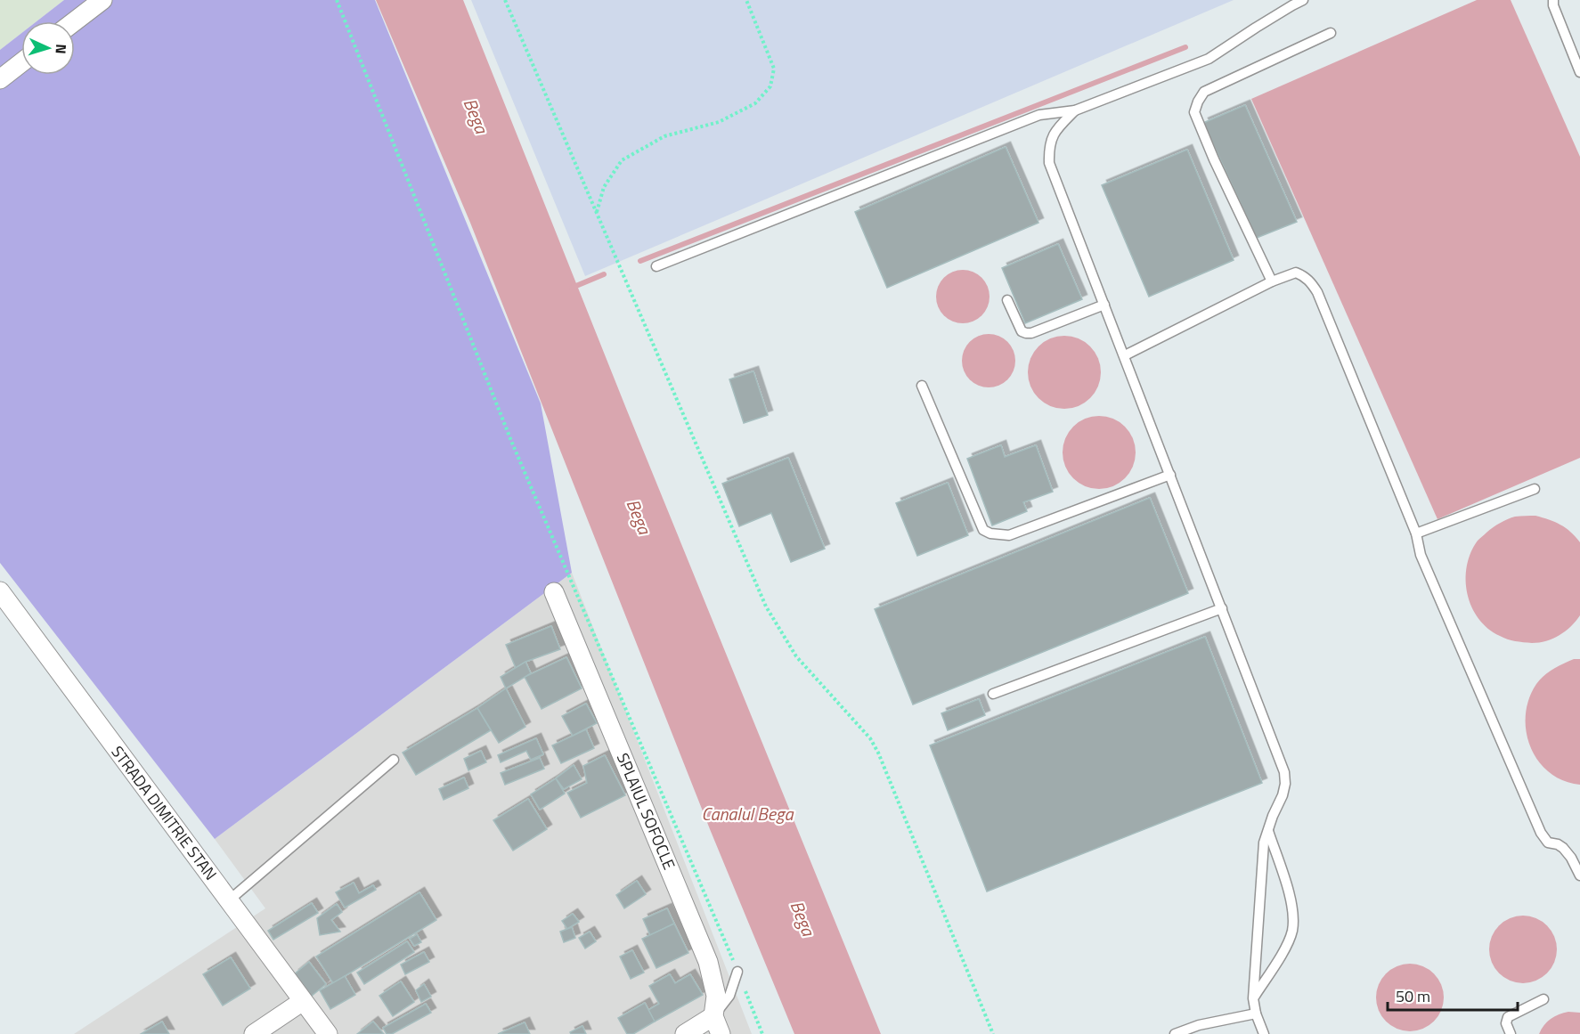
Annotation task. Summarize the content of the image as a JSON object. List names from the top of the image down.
{
  "streets": {
    "street": ["SPLAIUL SOFOCLE", "STRADA DIMITRIE STAN"]
  },
  "water": ["Bega", "Canalul Bega"],
  "scale_bar": "50 m",
  "north": "right"
}
